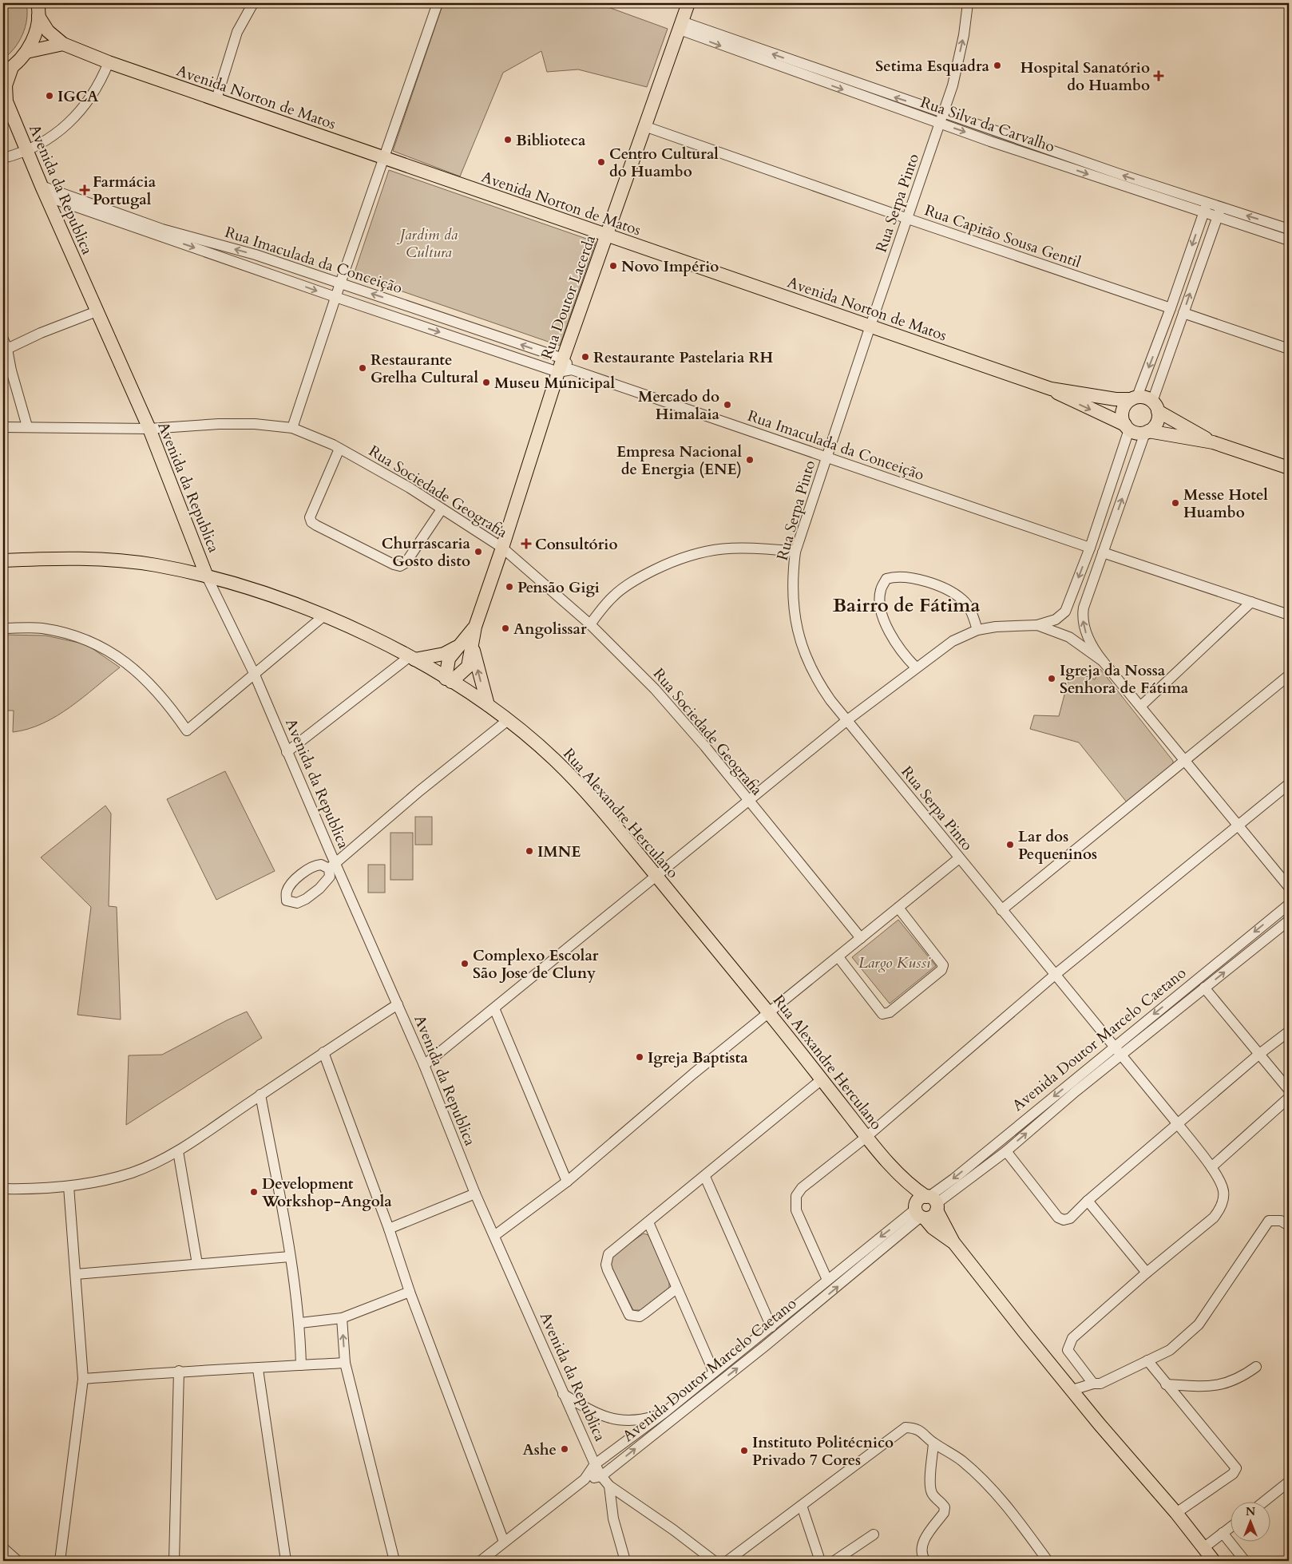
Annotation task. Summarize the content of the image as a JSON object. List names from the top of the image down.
{
  "streets": {
    "main road": [
      "Avenida Norton de Matos",
      "Avenida da Republica",
      "Rua Doutor Lacerda",
      "Rua Alexandre Herculano",
      "Avenida Doutor Marcelo Caetano"
    ],
    "street": [
      "Rua Silva da Carvalho",
      "Rua Serpa Pinto",
      "Rua Capitão Sousa Gentil",
      "Rua Imaculada da Conceição",
      "Rua Sociedade Geografia"
    ]
  },
  "crossings": [
    ["Avenida Norton de Matos", "Rua Serpa Pinto"],
    ["Avenida Norton de Matos", "Rua Doutor Lacerda"],
    ["Rua Silva da Carvalho", "Rua Serpa Pinto"],
    ["Rua Silva da Carvalho", "Rua Doutor Lacerda"],
    ["Avenida da Republica", "Rua Imaculada da Conceição"],
    ["Avenida da Republica", "Rua Sociedade Geografia"],
    ["Avenida da Republica", "Rua Alexandre Herculano"],
    ["Avenida da Republica", "Avenida Doutor Marcelo Caetano"],
    ["Rua Serpa Pinto", "Rua Capitão Sousa Gentil"],
    ["Rua Serpa Pinto", "Rua Imaculada da Conceição"],
    ["Rua Serpa Pinto", "Avenida Doutor Marcelo Caetano"],
    ["Rua Capitão Sousa Gentil", "Rua Doutor Lacerda"],
    ["Rua Imaculada da Conceição", "Rua Doutor Lacerda"],
    ["Rua Doutor Lacerda", "Rua Sociedade Geografia"],
    ["Rua Doutor Lacerda", "Rua Alexandre Herculano"],
    ["Rua Alexandre Herculano", "Avenida Doutor Marcelo Caetano"]
  ],
  "districts": ["Bairro de Fátima"],
  "parks": ["Jardim da Cultura", "Largo Kussi"],
  "places": {
    "other": [
      "Setima Esquadra",
      "IGCA",
      "Biblioteca",
      "Centro Cultural do Huambo",
      "Novo Império",
      "Restaurante Pastelaria RH",
      "Restaurante Grelha Cultural",
      "Museu Municipal",
      "Mercado do Himalaia",
      "Empresa Nacional de Energia (ENE)",
      "Messe Hotel Huambo",
      "Churrascaria Gosto disto",
      "Pensão Gigi",
      "Angolissar",
      "Igreja da Nossa Senhora de Fátima",
      "Lar dos Pequeninos",
      "IMNE",
      "Complexo Escolar São Jose de Cluny",
      "Igreja Baptista",
      "Development Workshop-Angola",
      "Ashe",
      "Instituto Politécnico Privado 7 Cores"
    ],
    "health": ["Hospital Sanatório do Huambo", "Farmácia Portugal", "Consultório"]
  },
  "north": "top"
}
